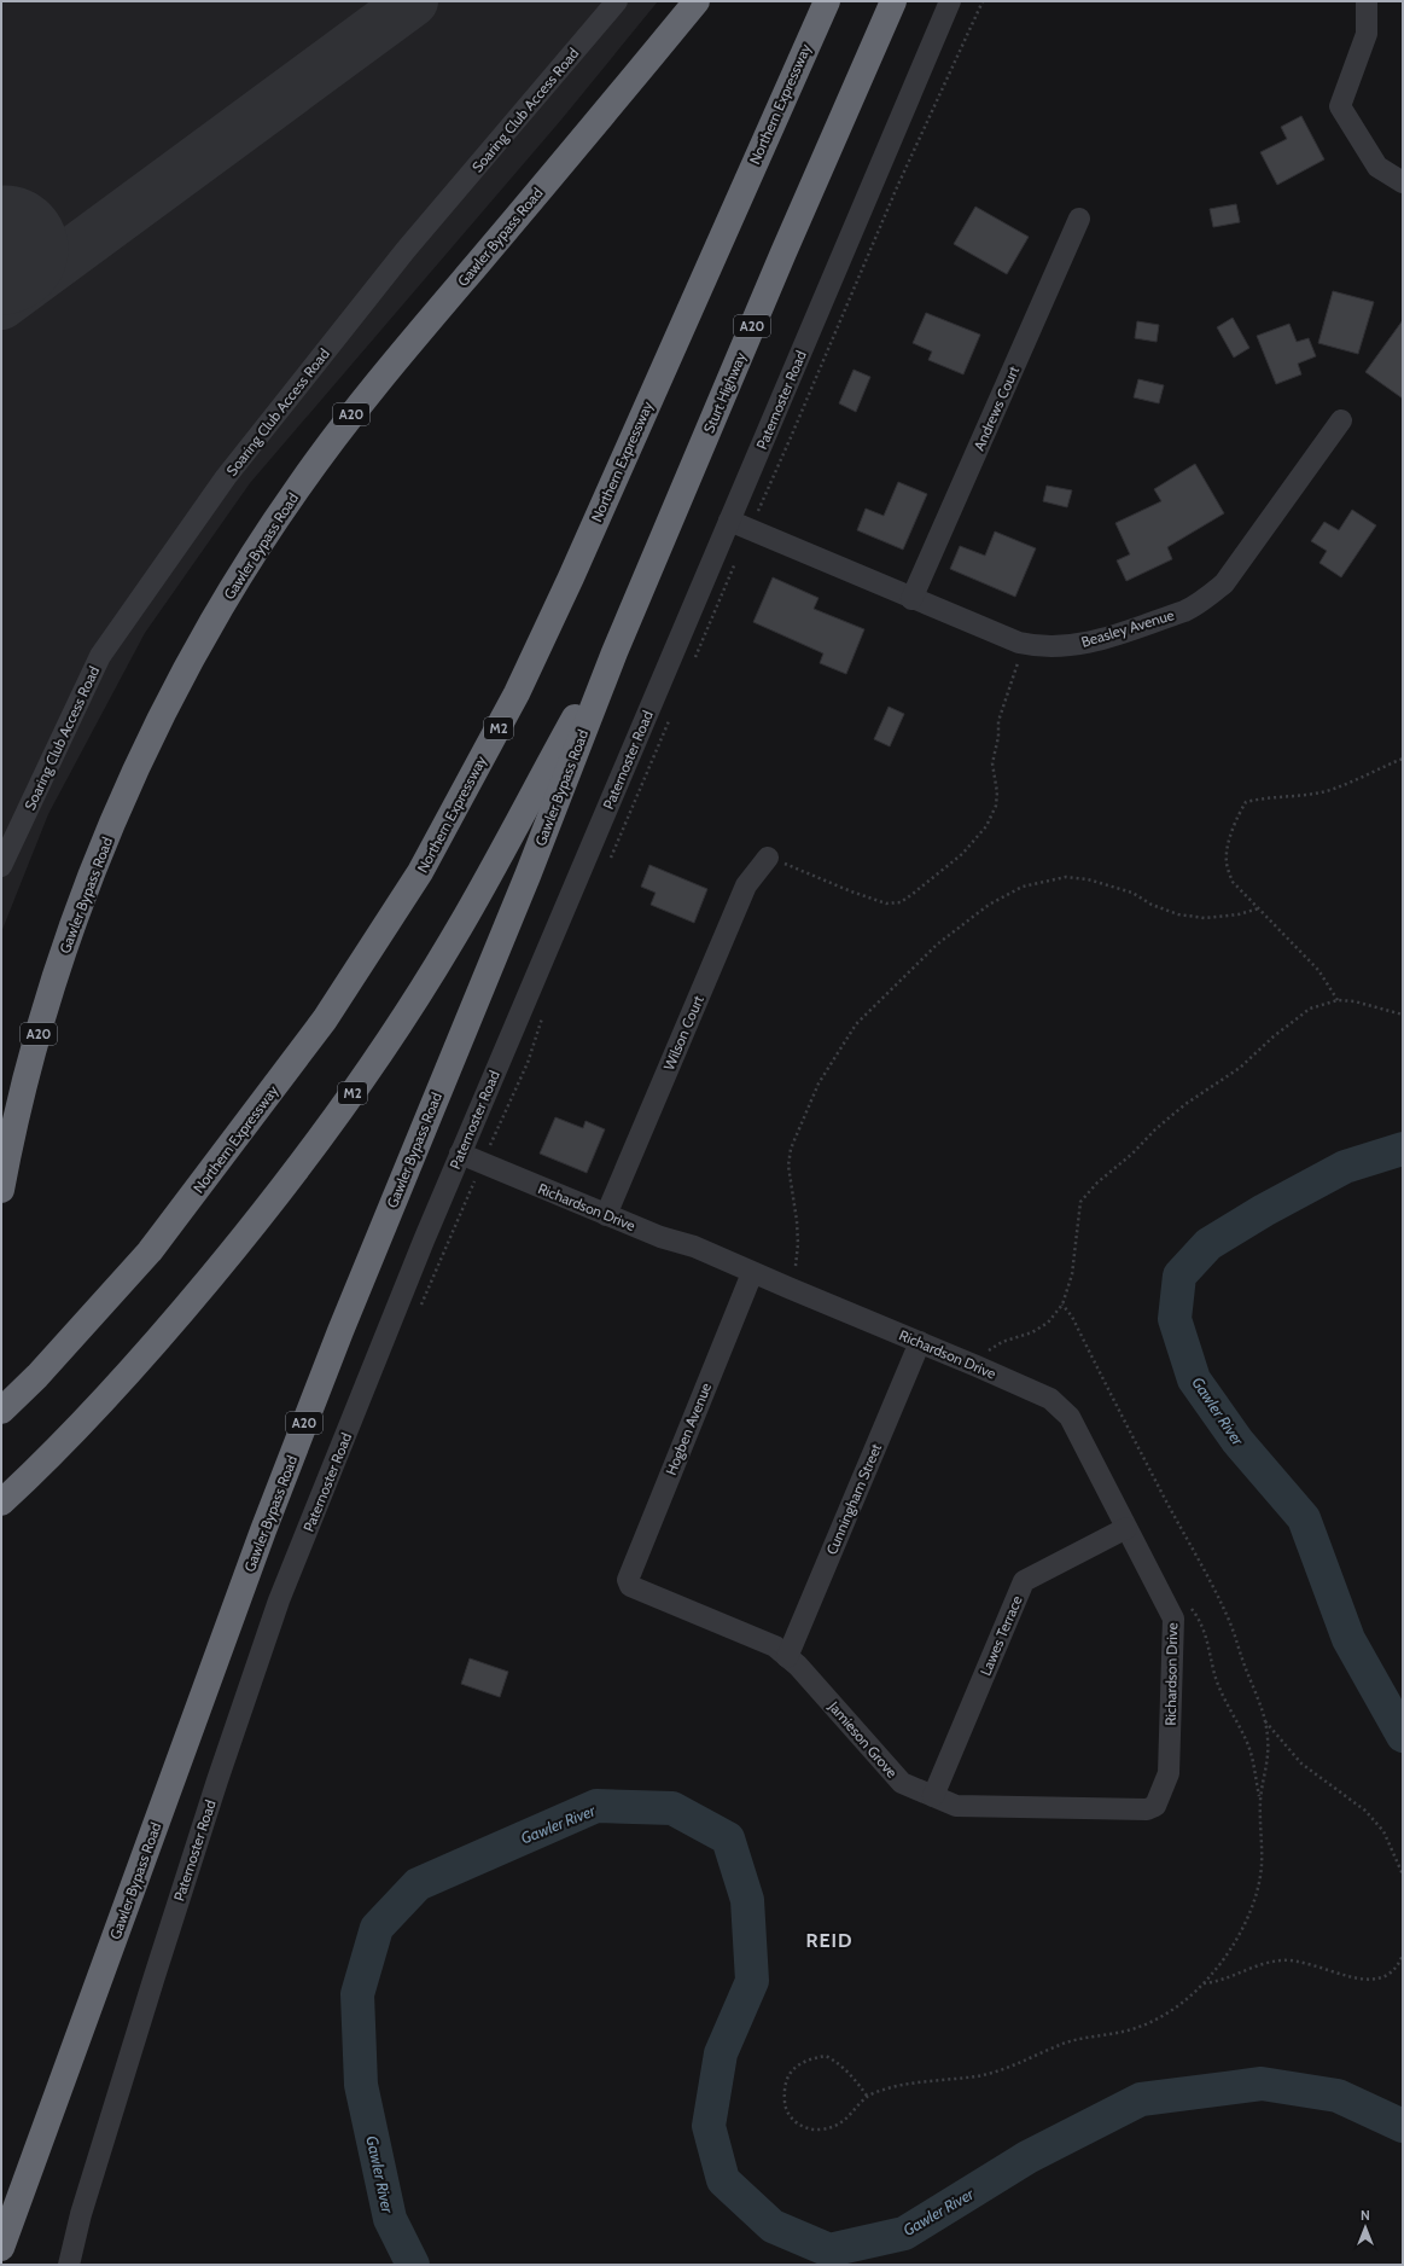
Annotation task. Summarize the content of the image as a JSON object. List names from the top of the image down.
{
  "streets": {
    "highway": [
      "Northern Expressway",
      "Gawler Bypass Road",
      "A20",
      "Sturt Highway",
      "M2"
    ],
    "street": [
      "Soaring Club Access Road",
      "Paternoster Road",
      "Andrews Court",
      "Beasley Avenue",
      "Wilson Court",
      "Richardson Drive",
      "Hogben Avenue",
      "Cunningham Street",
      "Lawes Terrace",
      "Jamieson Grove"
    ]
  },
  "crossings": [
    ["Gawler Bypass Road", "Sturt Highway"],
    ["Gawler Bypass Road", "M2"],
    ["Sturt Highway", "M2"],
    ["Paternoster Road", "Beasley Avenue"],
    ["Paternoster Road", "Richardson Drive"],
    ["Andrews Court", "Beasley Avenue"],
    ["Wilson Court", "Richardson Drive"],
    ["Richardson Drive", "Hogben Avenue"],
    ["Richardson Drive", "Cunningham Street"],
    ["Richardson Drive", "Lawes Terrace"],
    ["Richardson Drive", "Jamieson Grove"],
    ["Hogben Avenue", "Jamieson Grove"],
    ["Cunningham Street", "Jamieson Grove"],
    ["Lawes Terrace", "Jamieson Grove"]
  ],
  "districts": ["REID"],
  "water": ["Gawler River"],
  "north": "top"
}
